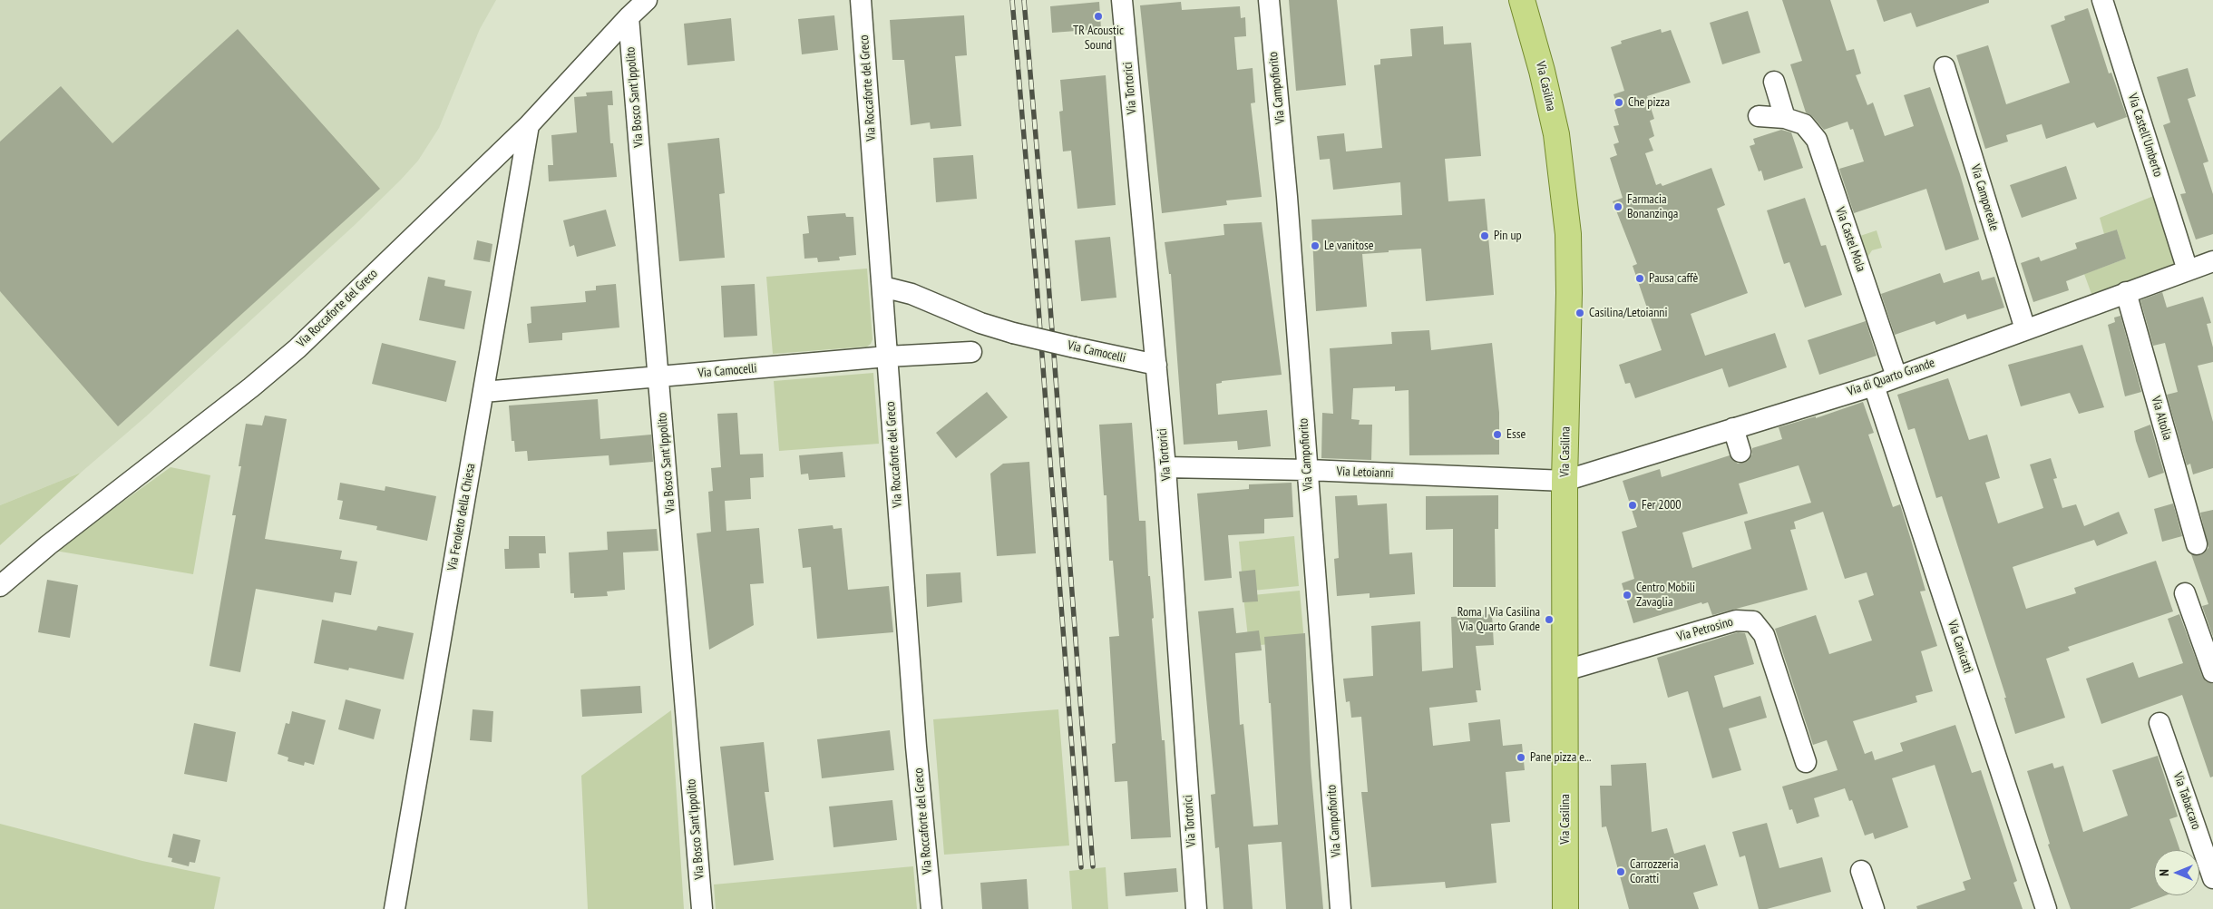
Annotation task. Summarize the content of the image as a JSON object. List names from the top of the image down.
{
  "streets": {
    "main road": ["Via Casilina"],
    "street": [
      "Via Roccaforte del Greco",
      "Via Tortorici",
      "Via Campofiorito",
      "Via Bosco Sant'Ippolito",
      "Via Castell'Umberto",
      "Via Camporeale",
      "Via Castel Mola",
      "Via Camocelli",
      "Via di Quarto Grande",
      "Via Altolia",
      "Via Letoianni",
      "Via Feroleto della Chiesa",
      "Via Petrosino",
      "Via Canicattì",
      "Via Tabaccaro"
    ]
  },
  "crossings": [
    ["Via Casilina", "Via di Quarto Grande"],
    ["Via Casilina", "Via Letoianni"],
    ["Via Casilina", "Via Petrosino"],
    ["Via Roccaforte del Greco", "Via Bosco Sant'Ippolito"],
    ["Via Roccaforte del Greco", "Via Camocelli"],
    ["Via Roccaforte del Greco", "Via Feroleto della Chiesa"],
    ["Via Tortorici", "Via Camocelli"],
    ["Via Tortorici", "Via Letoianni"],
    ["Via Campofiorito", "Via Letoianni"],
    ["Via Bosco Sant'Ippolito", "Via Camocelli"],
    ["Via Castell'Umberto", "Via di Quarto Grande"],
    ["Via Camporeale", "Via di Quarto Grande"],
    ["Via Castel Mola", "Via di Quarto Grande"],
    ["Via Camocelli", "Via Feroleto della Chiesa"],
    ["Via di Quarto Grande", "Via Altolia"],
    ["Via di Quarto Grande", "Via Letoianni"],
    ["Via di Quarto Grande", "Via Canicattì"]
  ],
  "places": [
    "TR Acoustic Sound",
    "Che pizza",
    "Farmacia Bonanzinga",
    "Pin up",
    "Le vanitose",
    "Pausa caffè",
    "Casilina/Letoianni",
    "Esse",
    "Fer 2000",
    "Centro Mobili Zavaglia",
    "Roma | Via Casilina Via Quarto Grande",
    "Pane pizza e...",
    "Carrozzeria Coratti"
  ],
  "north": "left"
}
